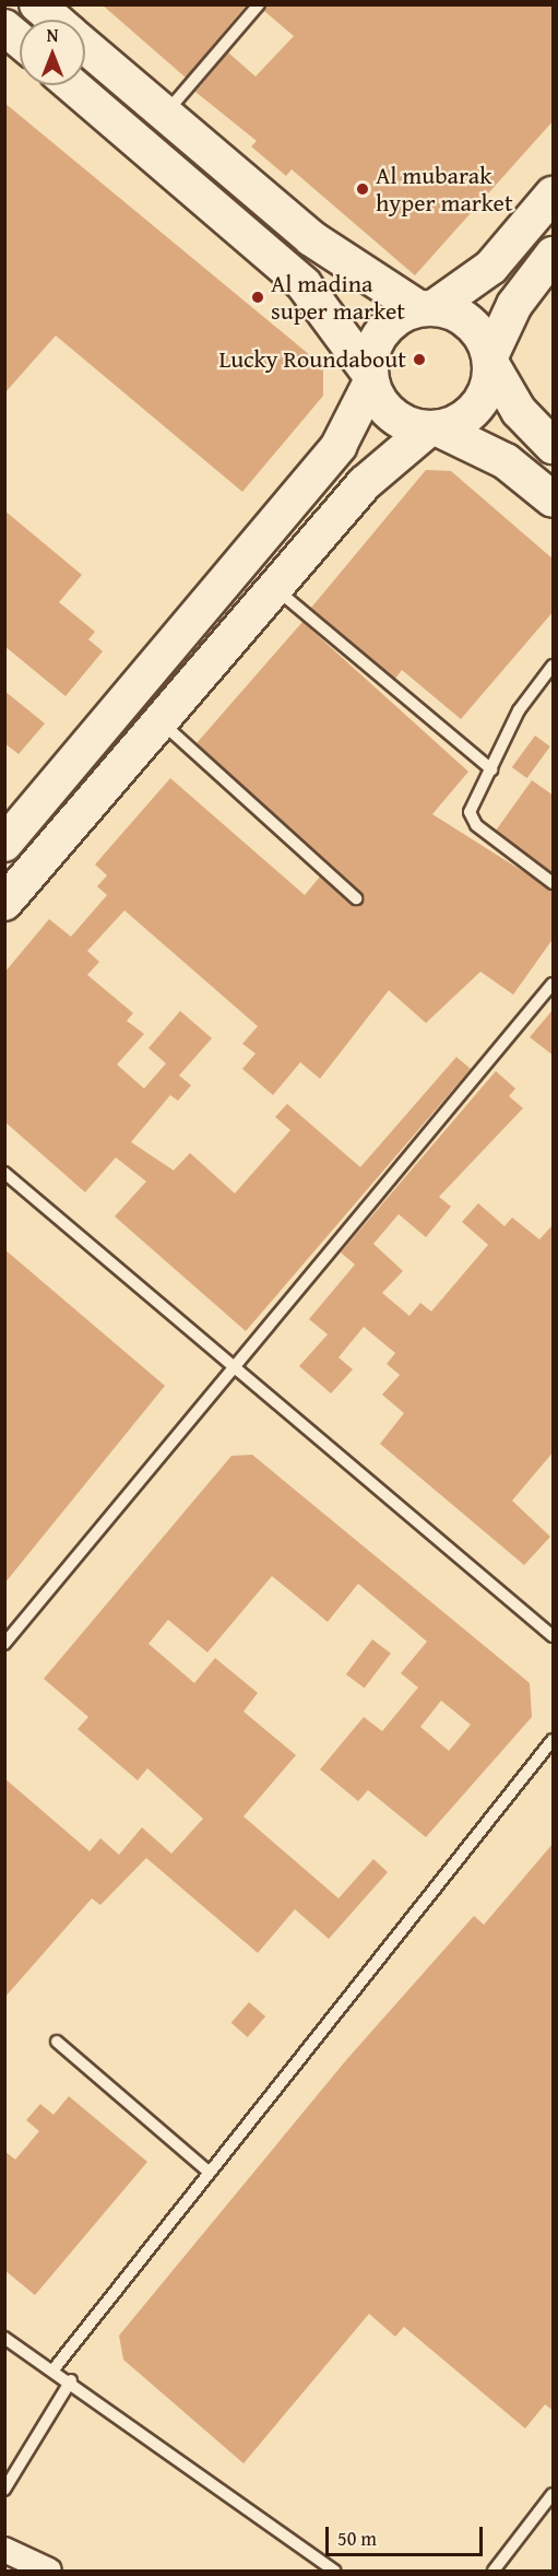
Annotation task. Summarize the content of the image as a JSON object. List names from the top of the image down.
{
  "places": ["Al mubarak hyper market", "Al madina super market", "Lucky Roundabout"],
  "scale_bar": "50 m",
  "north": "top"
}
